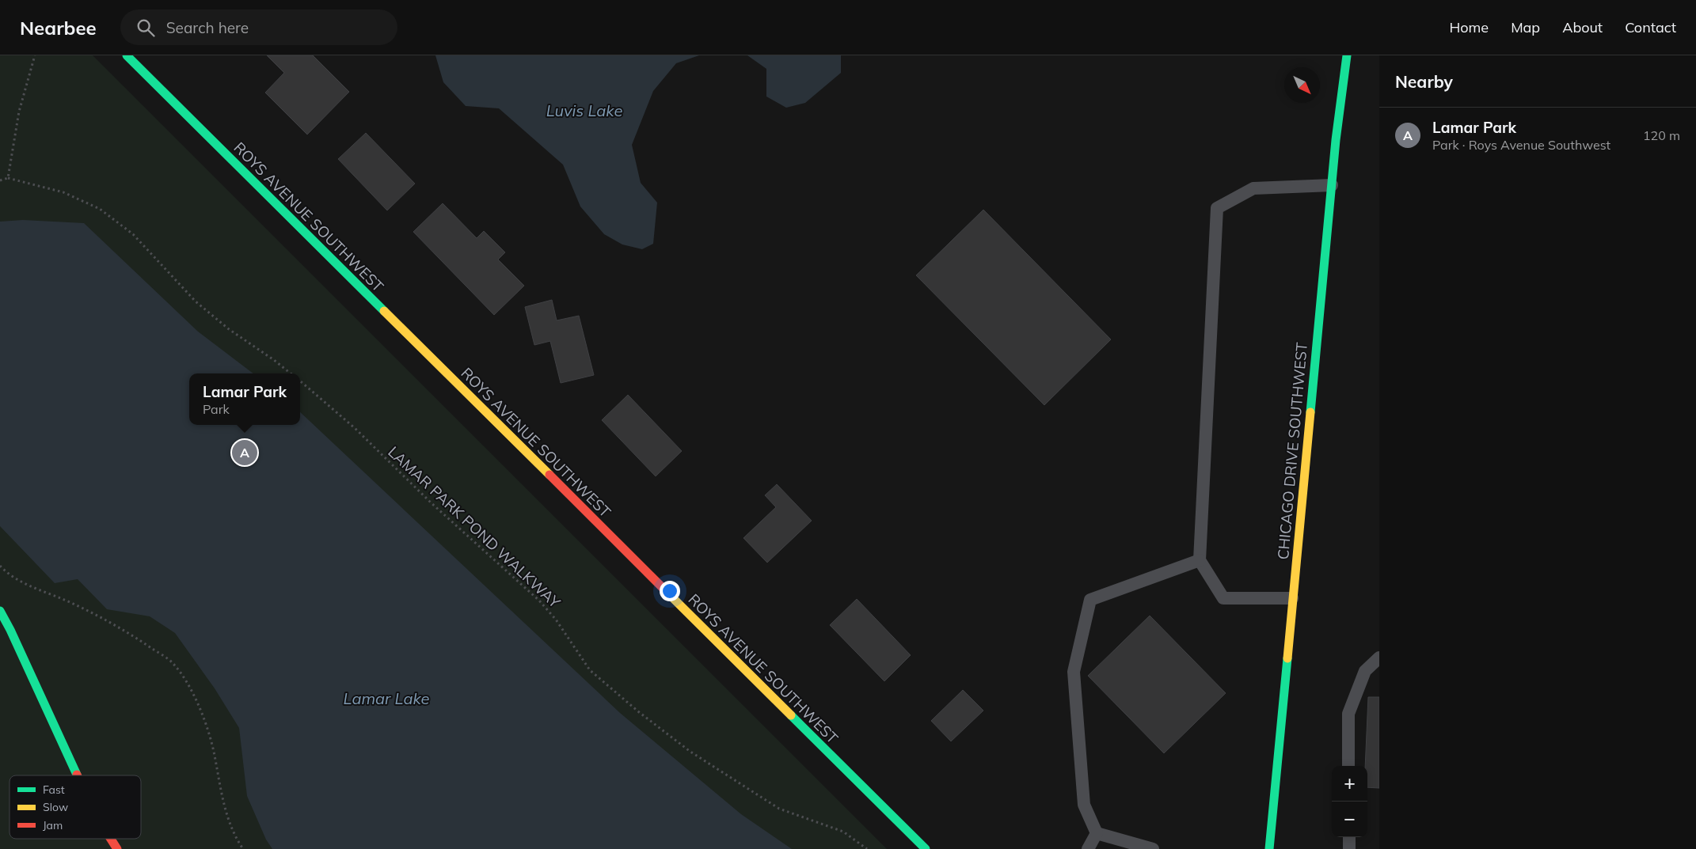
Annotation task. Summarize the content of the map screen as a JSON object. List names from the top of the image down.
{
  "streets": {
    "street": ["ROYS AVENUE SOUTHWEST", "CHICAGO DRIVE SOUTHWEST"],
    "path": ["LAMAR PARK POND WALKWAY"]
  },
  "water": ["Luvis Lake", "Lamar Lake"],
  "legend": ["Fast", "Slow", "Jam"],
  "north": "bottom right",
  "page": {
    "header": "Nearbee",
    "search": "Search here",
    "nav": [
      "Home",
      "Map",
      "About",
      "Contact"
    ],
    "heading": "Nearby",
    "list": [
      {
        "mark": "A",
        "name": "Lamar Park",
        "note": "Park · Roys Avenue Southwest",
        "value": "120 m"
      }
    ],
    "popup": ["Lamar Park", "Park"],
    "pins": "A",
    "map_buttons": ["+", "−"]
  }
}
